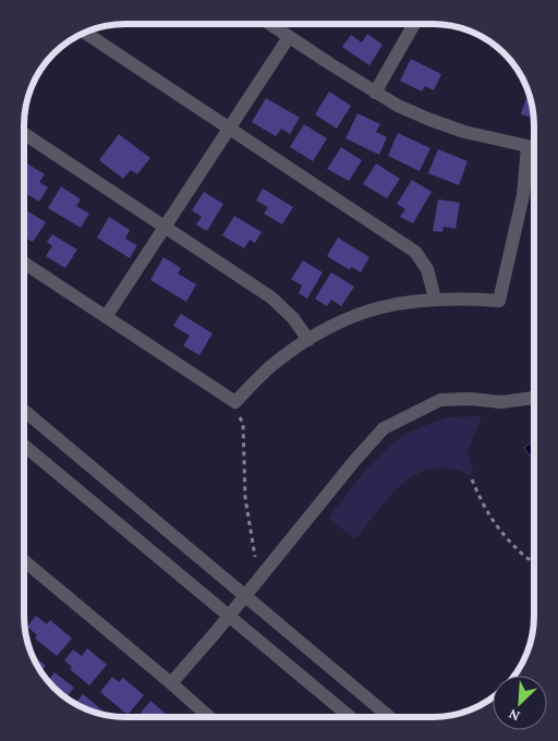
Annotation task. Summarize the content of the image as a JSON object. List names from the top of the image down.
{
  "north": "bottom left"
}
